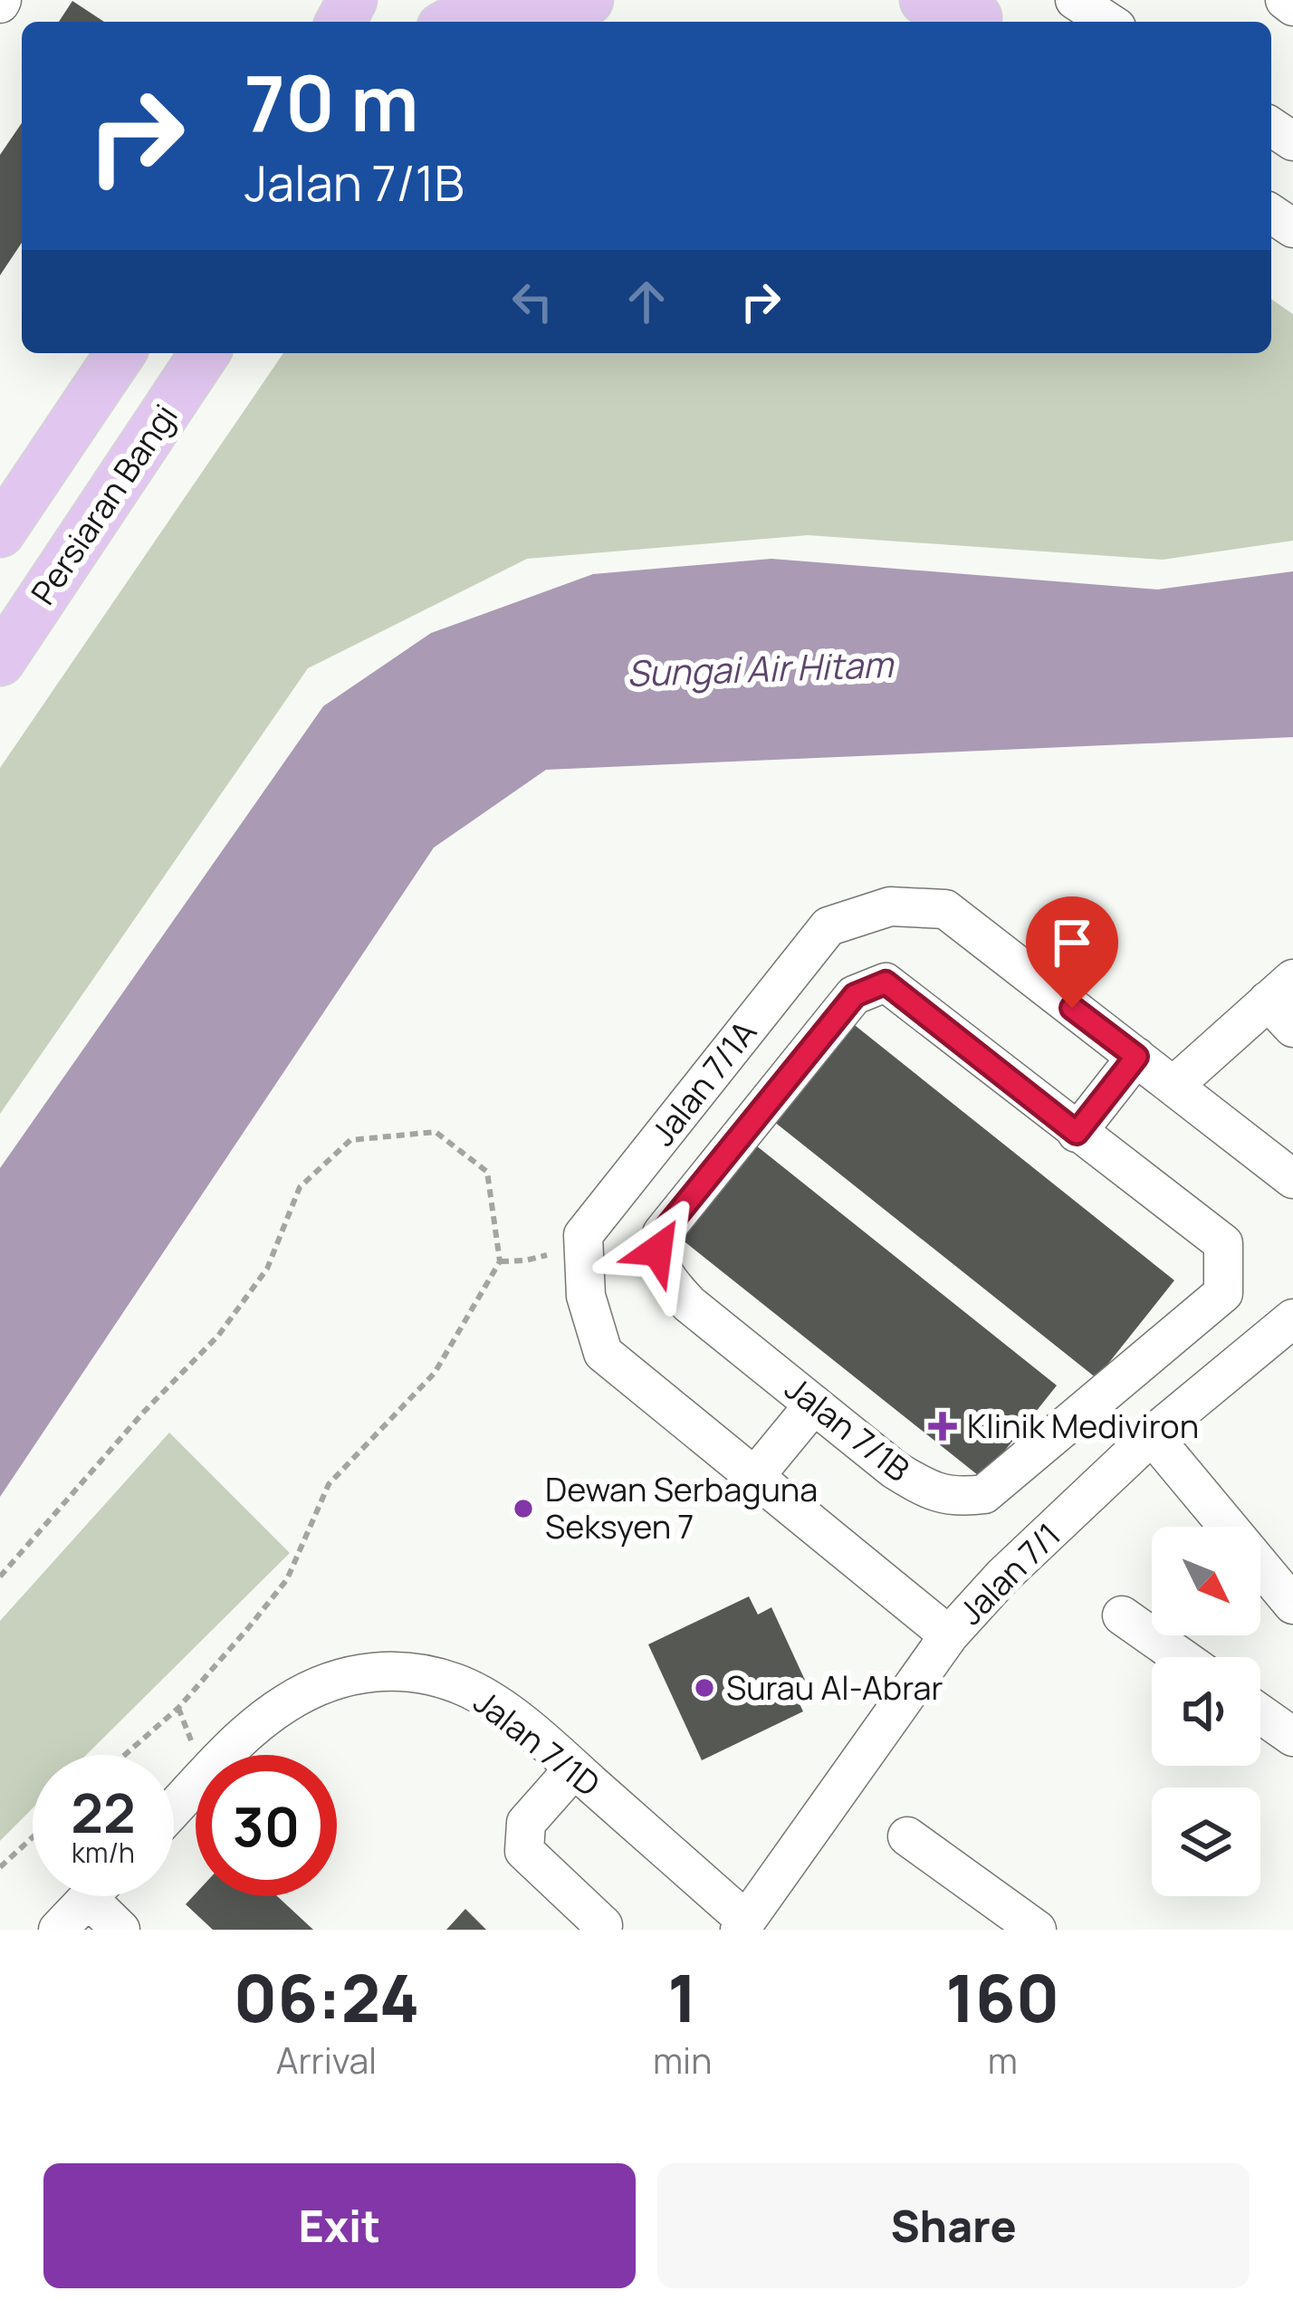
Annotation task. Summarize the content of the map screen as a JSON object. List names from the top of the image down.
{
  "streets": {
    "main road": ["Persiaran Bangi"],
    "street": [
      "Jalan 7/1A",
      "Jalan 7/1B",
      "Jalan 7/1",
      "Jalan 7/1D"
    ]
  },
  "crossings": [
    ["Jalan 7/1", "Jalan 7/1D"]
  ],
  "water": ["Sungai Air Hitam"],
  "places": {
    "health": ["Klinik Mediviron"],
    "other": ["Dewan Serbaguna Seksyen 7", "Surau Al-Abrar"]
  },
  "north": "bottom right",
  "page": {
    "turn": ["70 m", "Jalan 7/1B"],
    "speed": "22 km/h",
    "limit": "30",
    "eta": [
      "06:24",
      "Arrival",
      "1",
      "min",
      "160",
      "m"
    ],
    "buttons": ["Exit", "Share"]
  }
}
